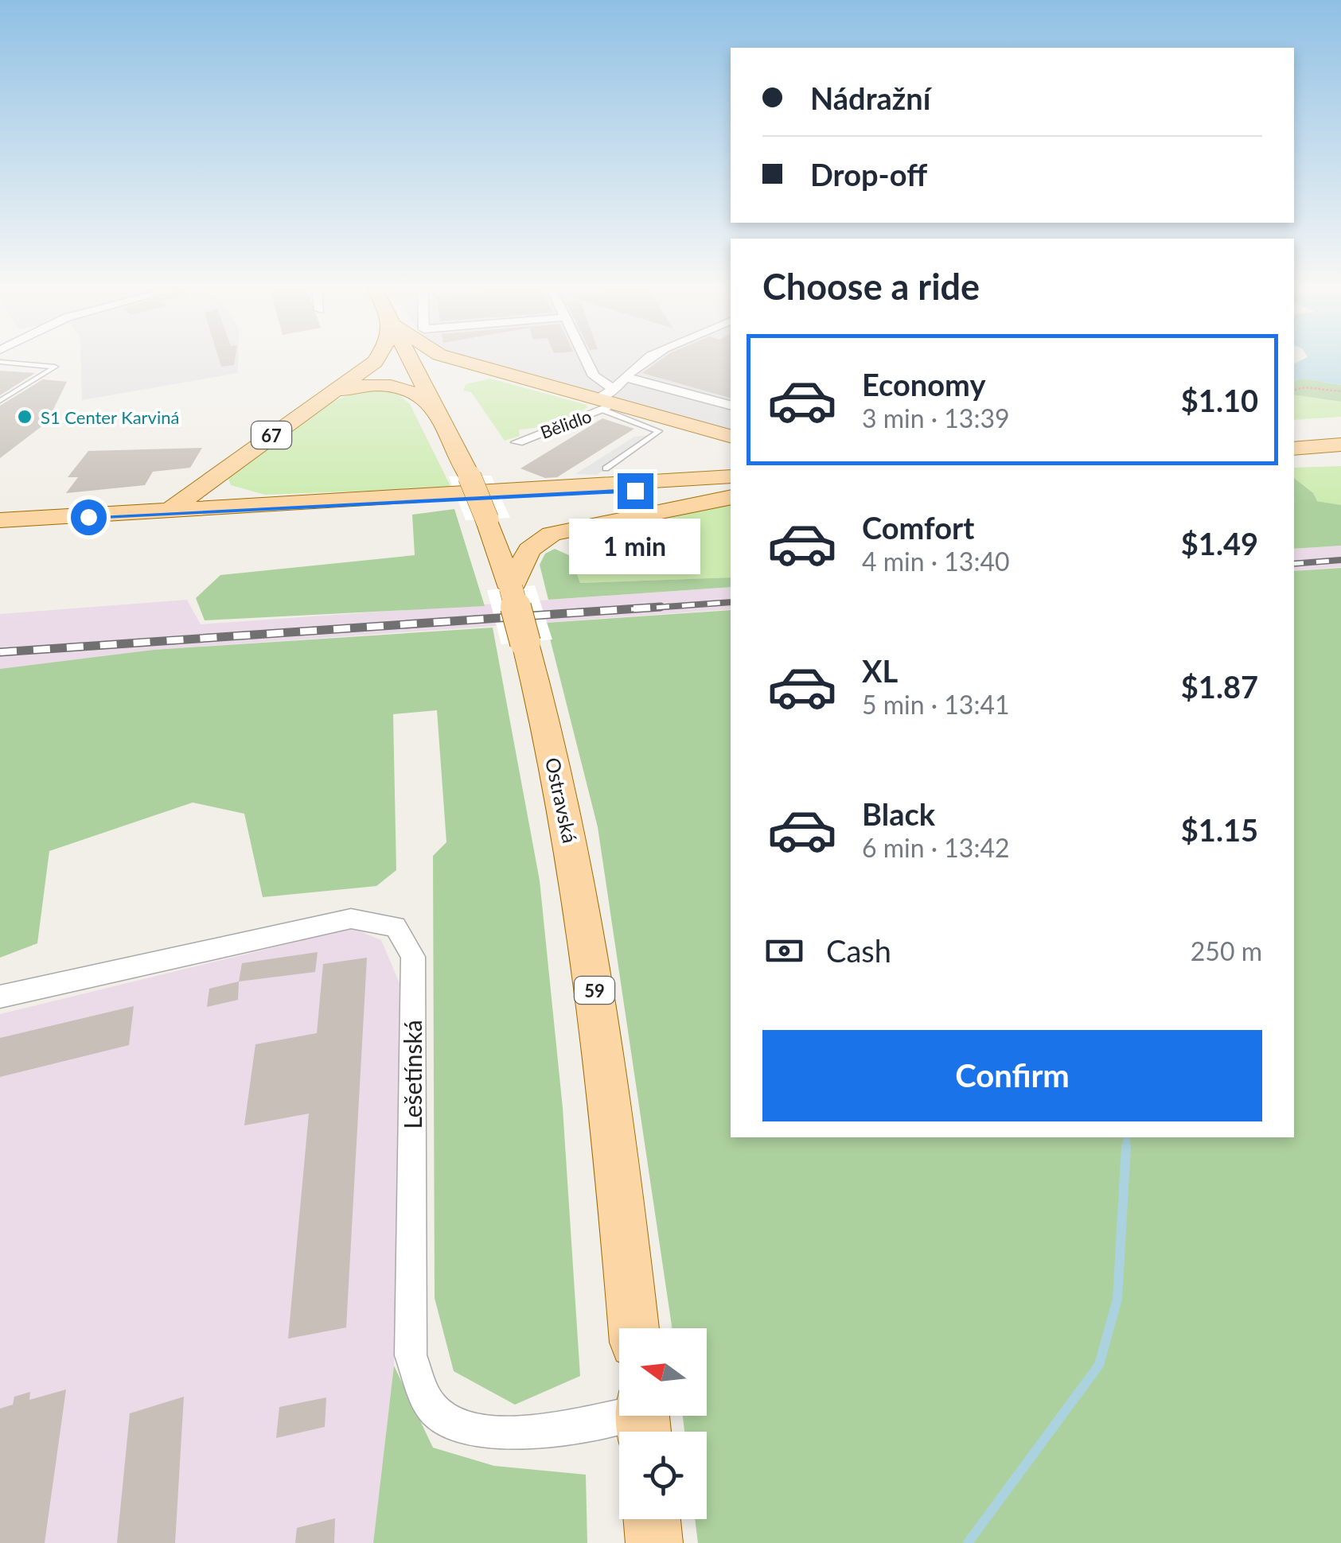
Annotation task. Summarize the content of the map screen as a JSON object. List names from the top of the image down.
{
  "streets": {
    "main road": ["67", "Ostravská", "59"],
    "street": ["Bělidlo", "Lešetínská"]
  },
  "places": ["S1 Center Karviná"],
  "north": "left",
  "page": {
    "banner": ["Nádražní", "Drop-off"],
    "heading": "Choose a ride",
    "list": [
      {
        "name": "Economy",
        "note": "3 min · 13:39",
        "value": "$1.10"
      },
      {
        "name": "Comfort",
        "note": "4 min · 13:40",
        "value": "$1.49"
      },
      {
        "name": "XL",
        "note": "5 min · 13:41",
        "value": "$1.87"
      },
      {
        "name": "Black",
        "note": "6 min · 13:42",
        "value": "$1.15"
      }
    ],
    "bubble": "1 min",
    "pay": ["Cash", "250 m"],
    "buttons": "Confirm"
  }
}
